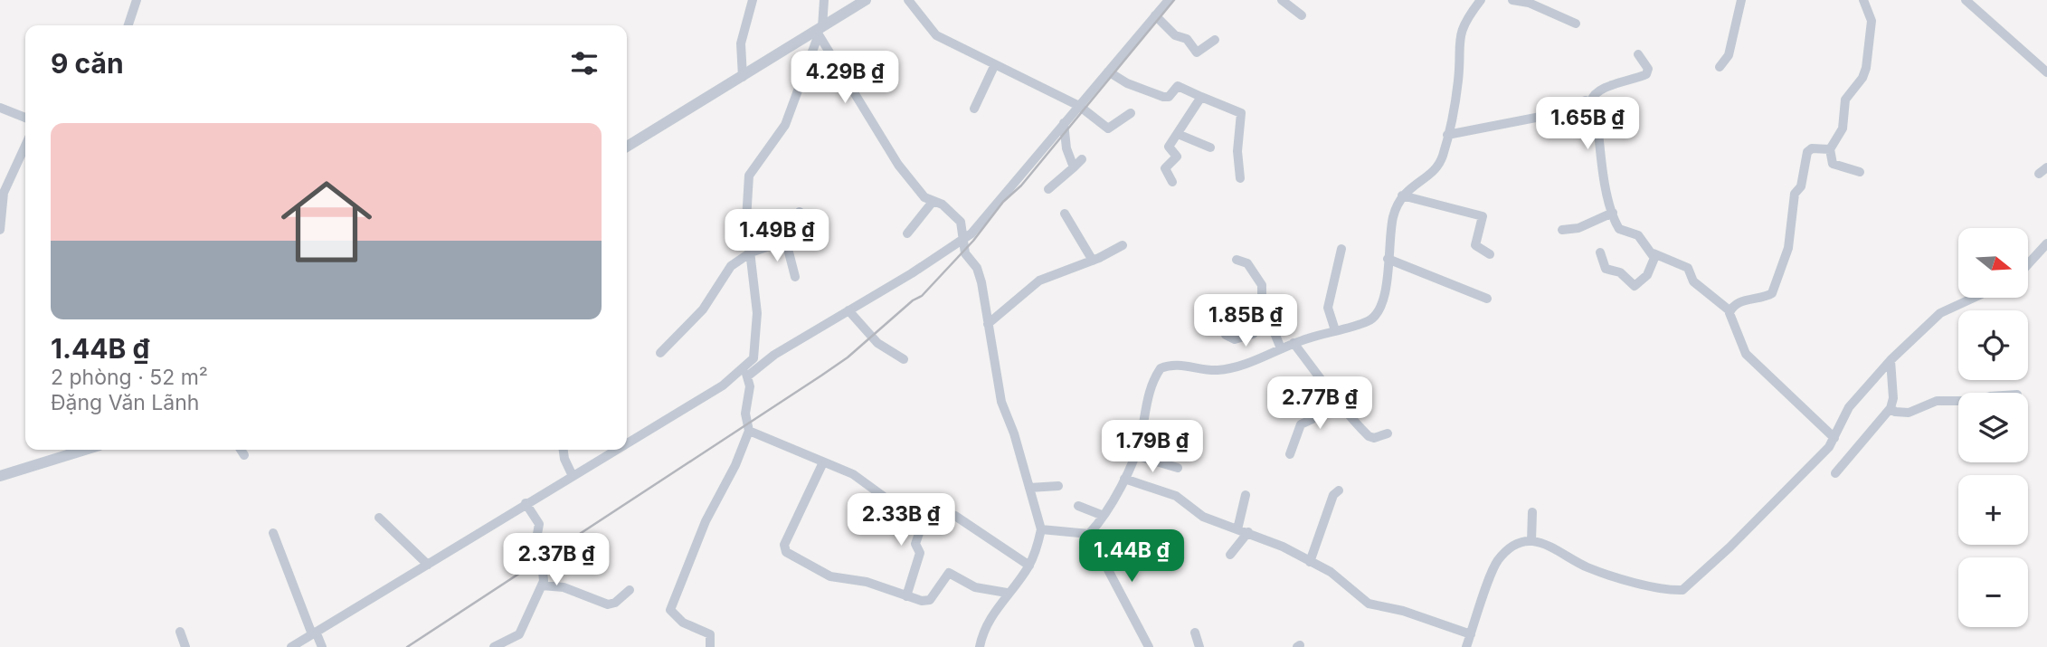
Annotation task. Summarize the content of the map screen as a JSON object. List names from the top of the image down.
{
  "north": "right",
  "page": {
    "heading": "9 căn",
    "price": [
      "4.29B ₫",
      "1.65B ₫",
      "1.49B ₫",
      "1.85B ₫",
      "2.77B ₫",
      "1.79B ₫",
      "2.33B ₫",
      "1.44B ₫",
      "2.37B ₫"
    ],
    "list": [
      {
        "name": "1.44B ₫",
        "note": "2 phòng · 52 m² · Đặng Văn Lãnh"
      }
    ],
    "map_buttons": ["+", "−"]
  }
}
